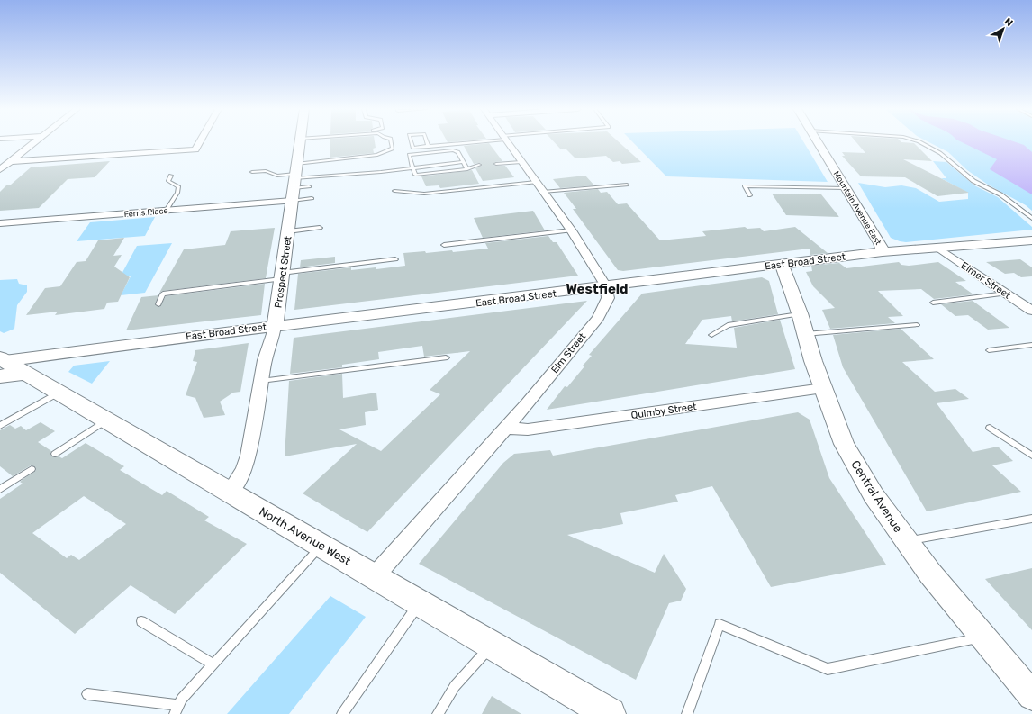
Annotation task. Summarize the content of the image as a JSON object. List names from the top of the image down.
{
  "streets": {
    "main road": ["North Avenue West"],
    "street": [
      "Mountain Avenue East",
      "Ferris Place",
      "East Broad Street",
      "Prospect Street",
      "Elmer Street",
      "Elm Street",
      "Quimby Street",
      "Central Avenue"
    ]
  },
  "crossings": [
    ["Mountain Avenue East", "East Broad Street"],
    ["Ferris Place", "Prospect Street"],
    ["East Broad Street", "Prospect Street"],
    ["East Broad Street", "Elmer Street"],
    ["East Broad Street", "Elm Street"],
    ["East Broad Street", "Central Avenue"],
    ["East Broad Street", "North Avenue West"],
    ["Prospect Street", "North Avenue West"],
    ["Elm Street", "Quimby Street"],
    ["Elm Street", "North Avenue West"],
    ["Quimby Street", "Central Avenue"]
  ],
  "districts": ["Westfield"],
  "north": "top right"
}
